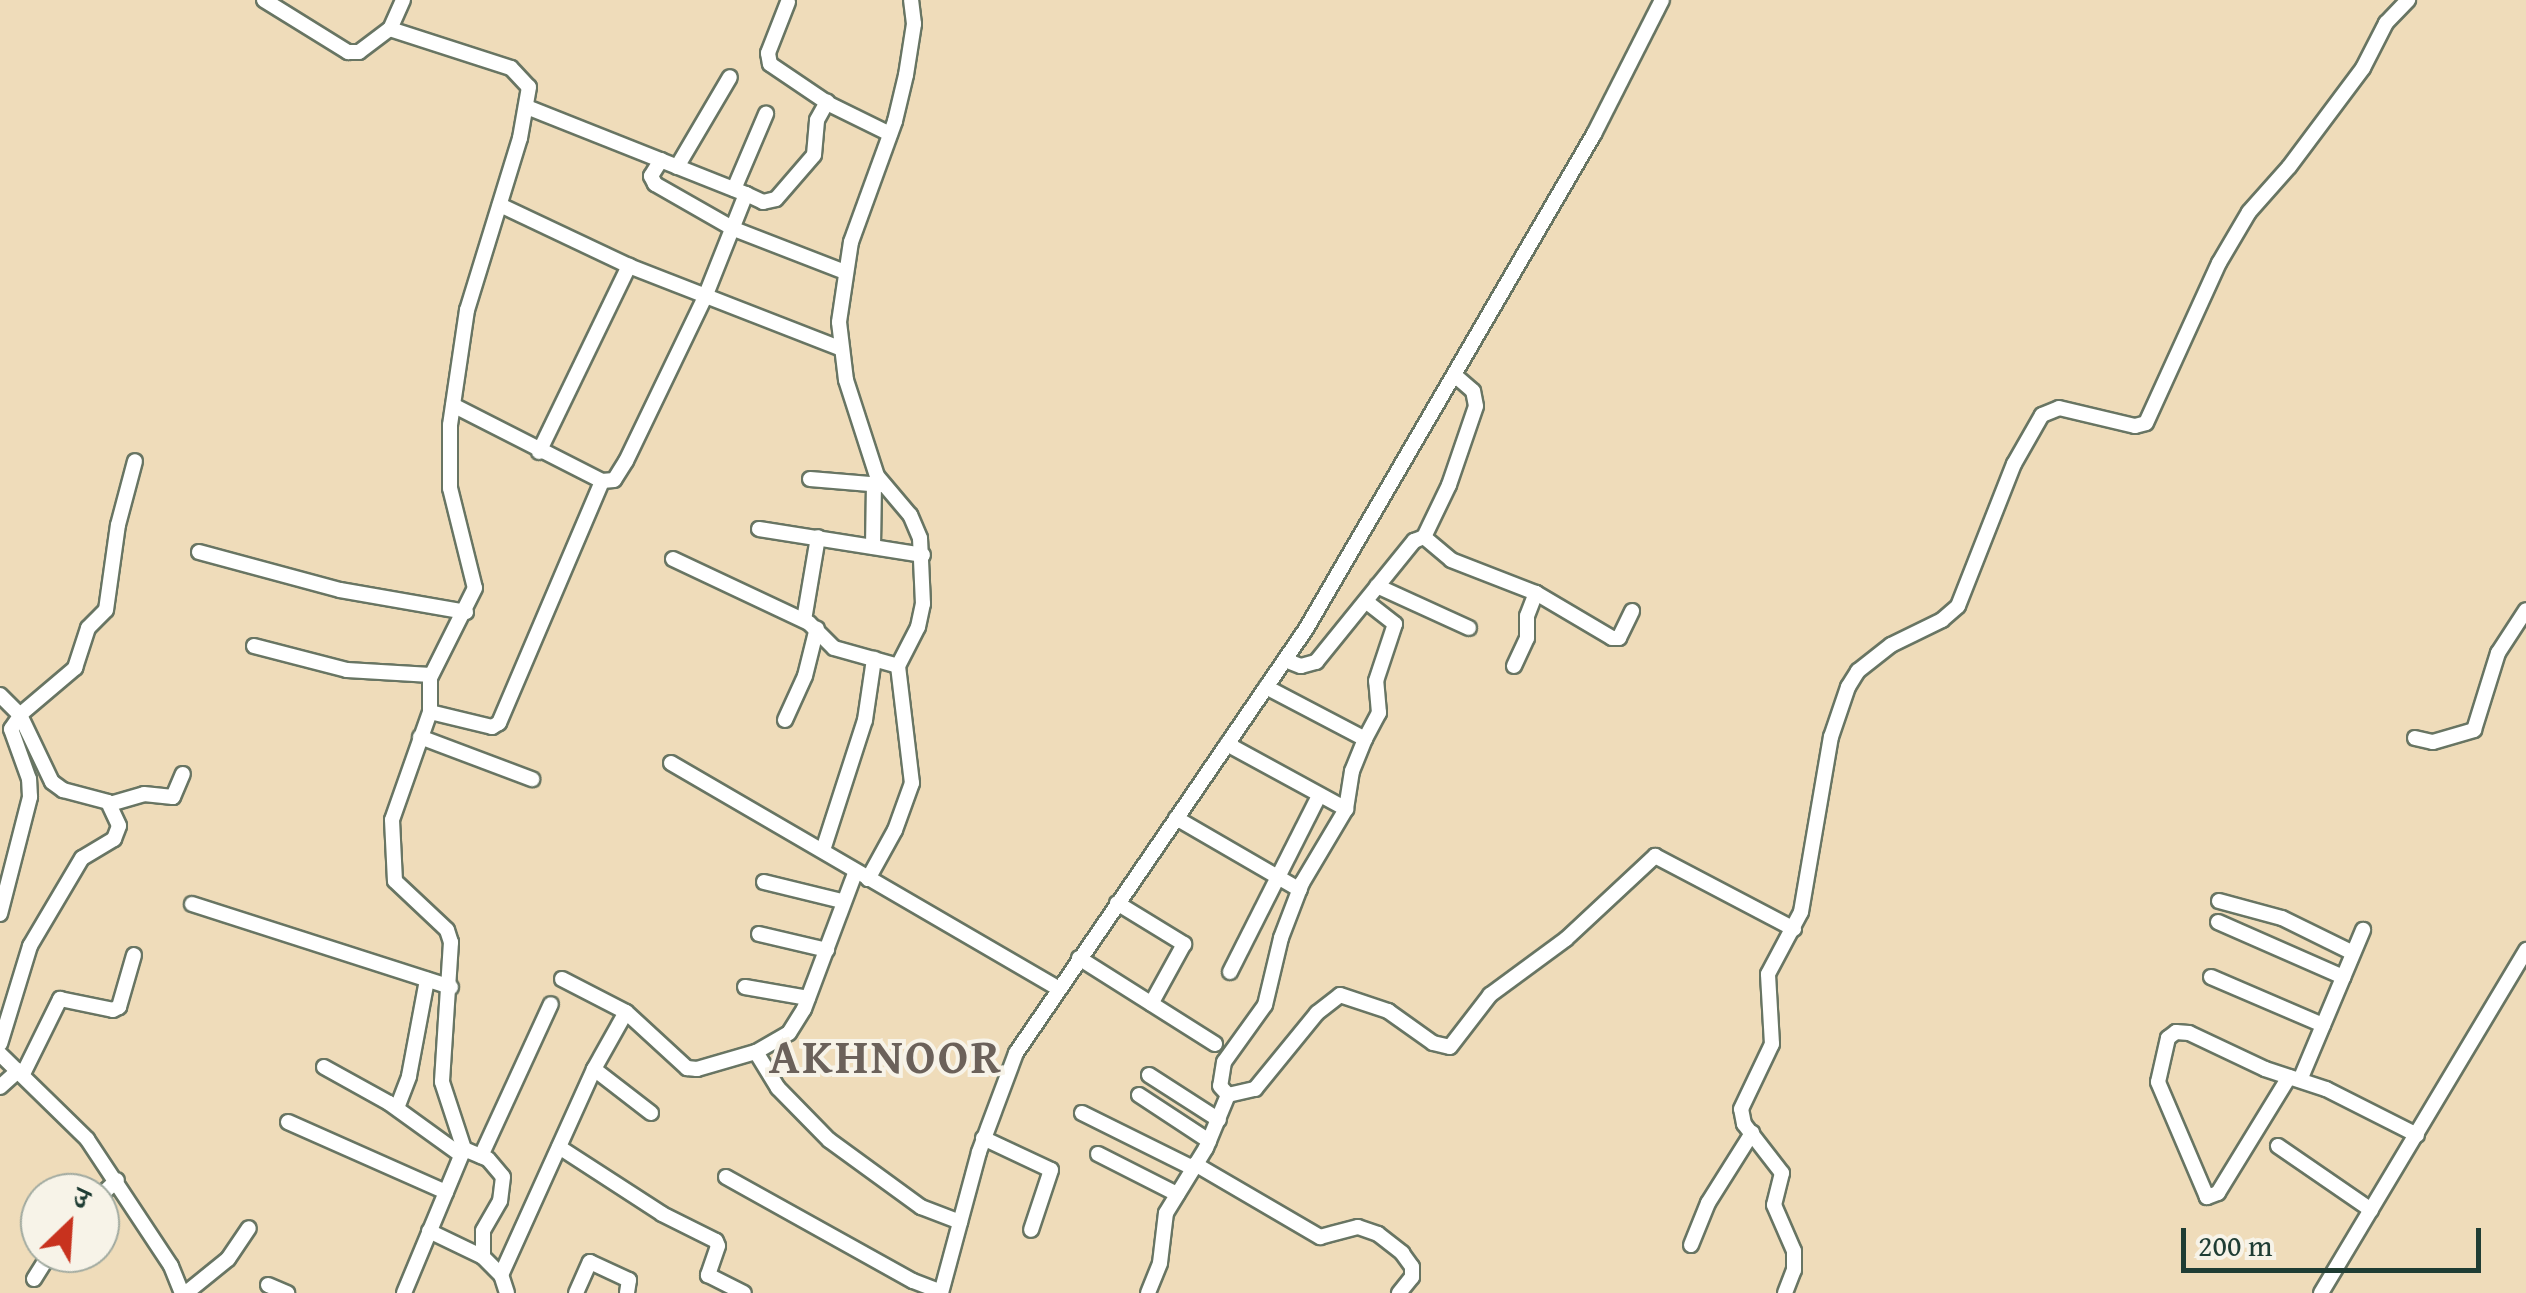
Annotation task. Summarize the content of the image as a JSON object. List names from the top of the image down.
{
  "districts": ["AKHNOOR"],
  "scale_bar": "200 m",
  "north": "top right"
}
